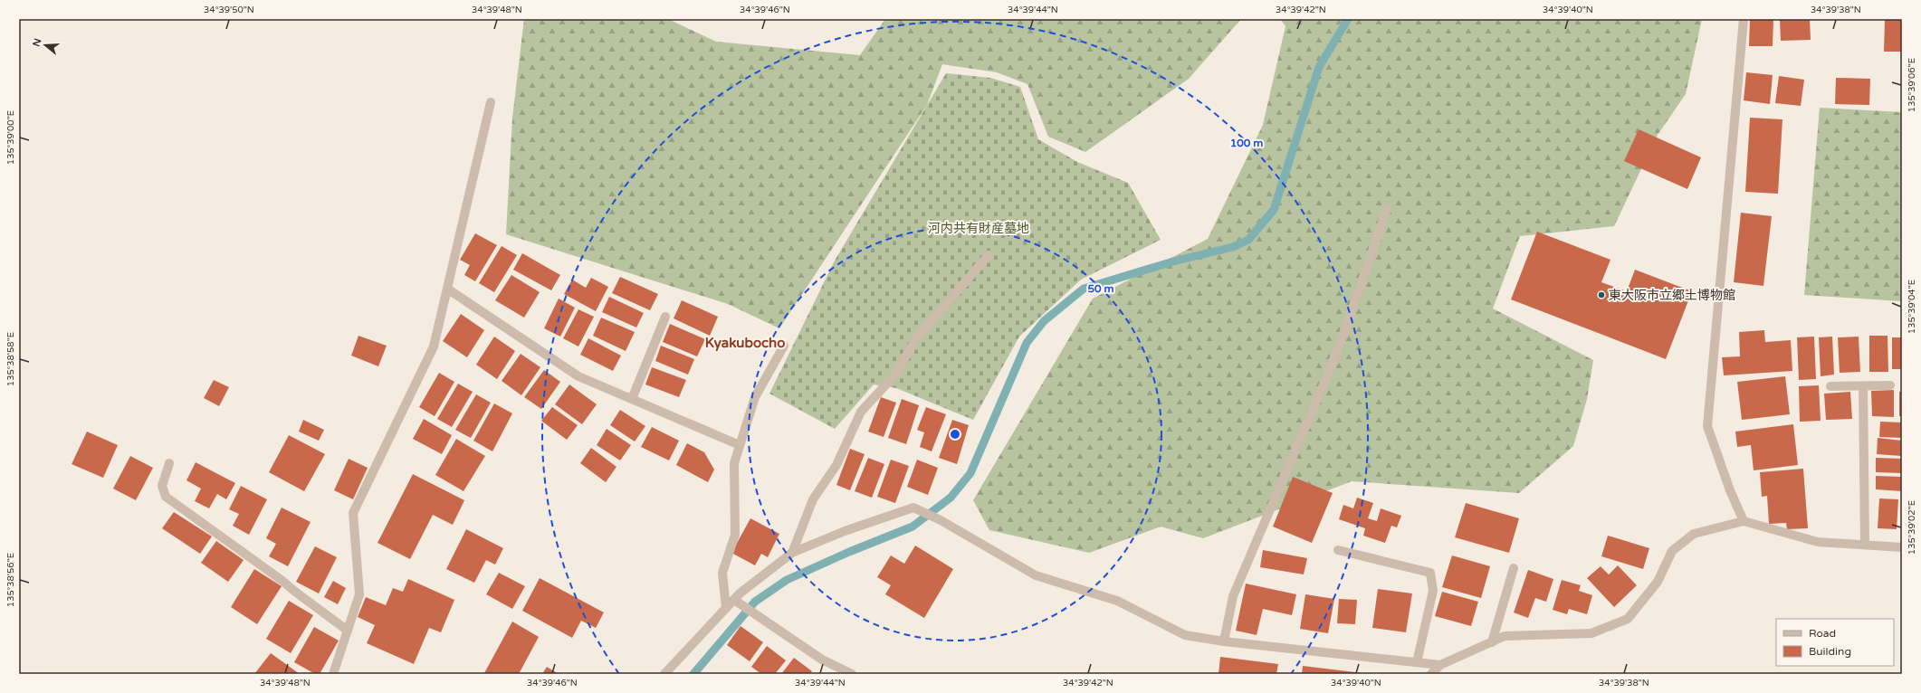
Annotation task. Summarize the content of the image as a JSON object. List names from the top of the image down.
{
  "districts": ["Kyakubocho"],
  "parks": ["河内共有財産墓地"],
  "places": ["東大阪市立郷土博物館"],
  "legend": ["Road", "Building"],
  "north": "left",
  "coordinates": [
    "34°39'50\"N",
    "34°39'48\"N",
    "34°39'46\"N",
    "34°39'44\"N",
    "34°39'42\"N",
    "34°39'40\"N",
    "34°39'38\"N",
    "135°39'06\"E",
    "135°39'00\"E",
    "135°39'04\"E",
    "135°38'58\"E",
    "135°39'02\"E",
    "135°38'56\"E"
  ],
  "rings": ["100 m", "50 m"]
}
